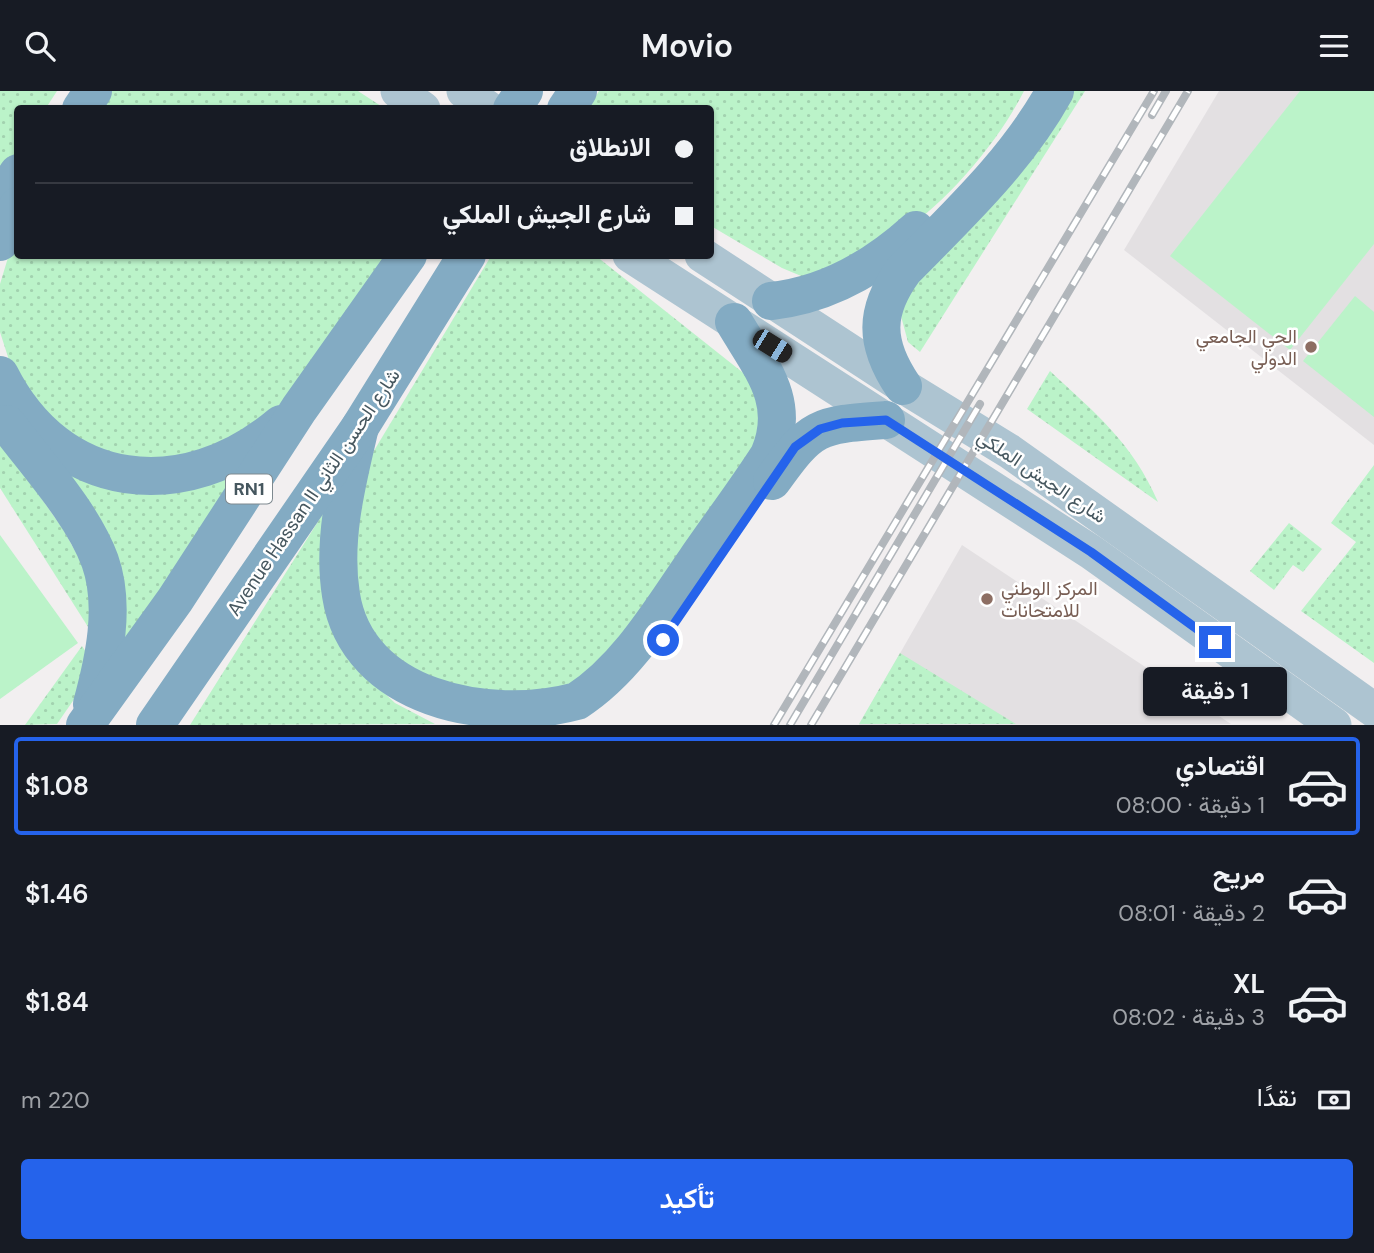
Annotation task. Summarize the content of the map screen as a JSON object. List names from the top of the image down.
{
  "streets": {
    "highway": ["RN1", "Avenue Hassan II شارع الحسن الثاني"],
    "main road": ["شارع الجيش الملكي"]
  },
  "places": ["الحي الجامعي الدولي", "المركز الوطني للامتحانات"],
  "page": {
    "header": "Movio",
    "banner": ["الانطلاق", "شارع الجيش الملكي"],
    "bubble": "1 دقيقة",
    "list": [
      {
        "name": "اقتصادي",
        "note": "1 دقيقة · 08:00",
        "value": "$1.08"
      },
      {
        "name": "مريح",
        "note": "2 دقيقة · 08:01",
        "value": "$1.46"
      },
      {
        "name": "XL",
        "note": "3 دقيقة · 08:02",
        "value": "$1.84"
      }
    ],
    "pay": ["نقدًا", "220 m"],
    "buttons": "تأكيد"
  }
}
